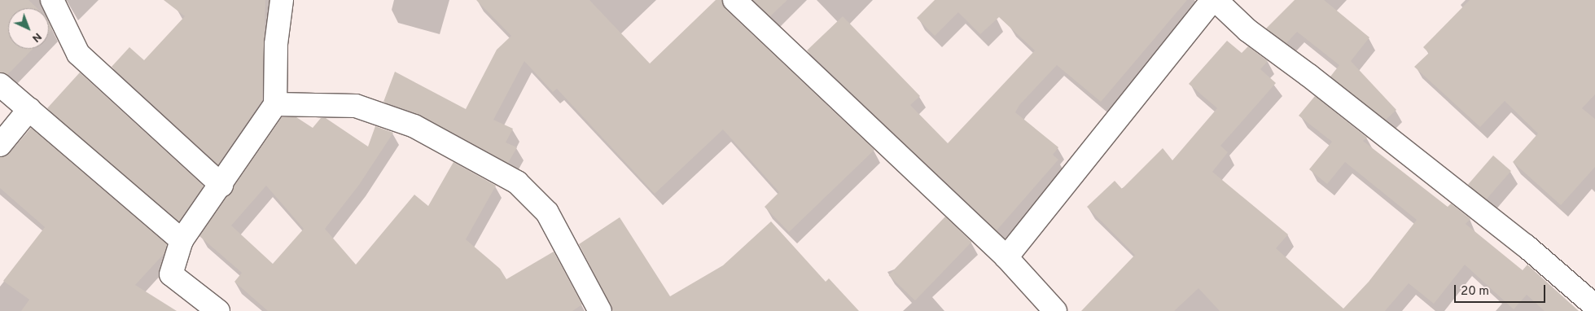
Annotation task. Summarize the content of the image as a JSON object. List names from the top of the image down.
{
  "scale_bar": "20 m",
  "north": "bottom right"
}
